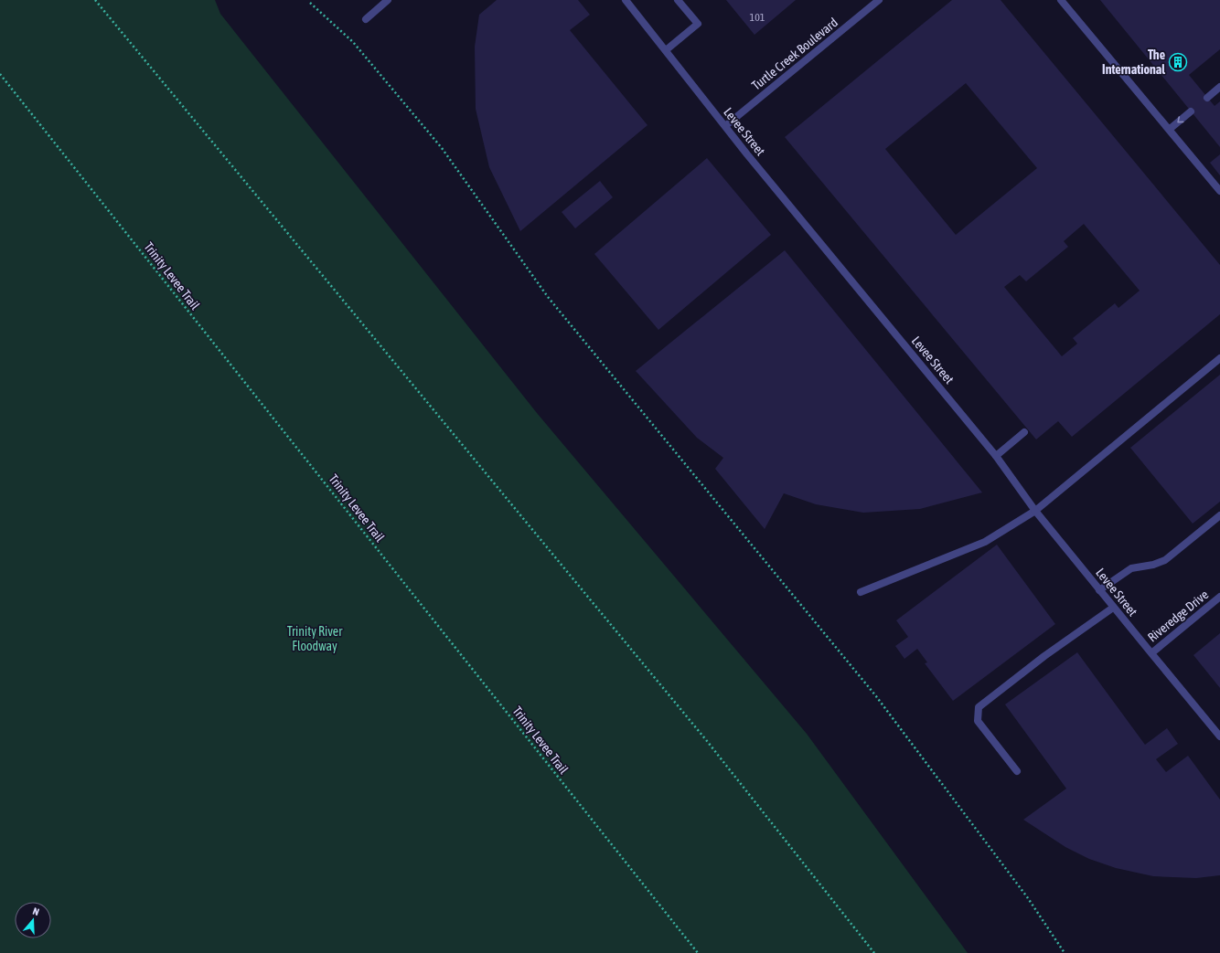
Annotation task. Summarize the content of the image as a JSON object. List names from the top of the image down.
{
  "streets": {
    "street": ["Turtle Creek Boulevard", "Levee Street", "Riveredge Drive"],
    "path": ["Trinity Levee Trail"]
  },
  "crossings": [
    ["Turtle Creek Boulevard", "Levee Street"],
    ["Levee Street", "Riveredge Drive"]
  ],
  "parks": ["Trinity River Floodway"],
  "places": {
    "building": ["The International"]
  },
  "house_numbers": ["101"],
  "north": "top"
}
